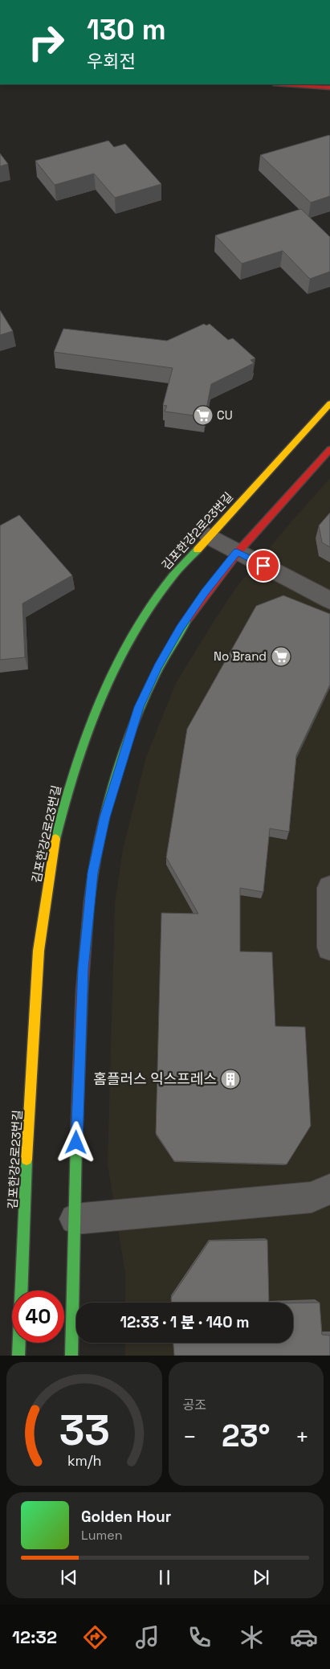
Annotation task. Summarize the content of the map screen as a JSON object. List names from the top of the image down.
{
  "streets": {
    "street": ["김포한강2로23번길"]
  },
  "places": {
    "supermarket": ["CU", "No Brand"],
    "building": ["홈플러스 익스프레스"]
  },
  "page": {
    "turn": ["130 m", "우회전"],
    "limit": "40",
    "trip": "12:33 · 1 분 · 140 m",
    "tile": "공조",
    "heat": ["−", "23°", "+"],
    "song": ["Golden Hour", "Lumen"],
    "tabs": "12:32",
    "gauge": ["33", "km/h"]
  }
}
